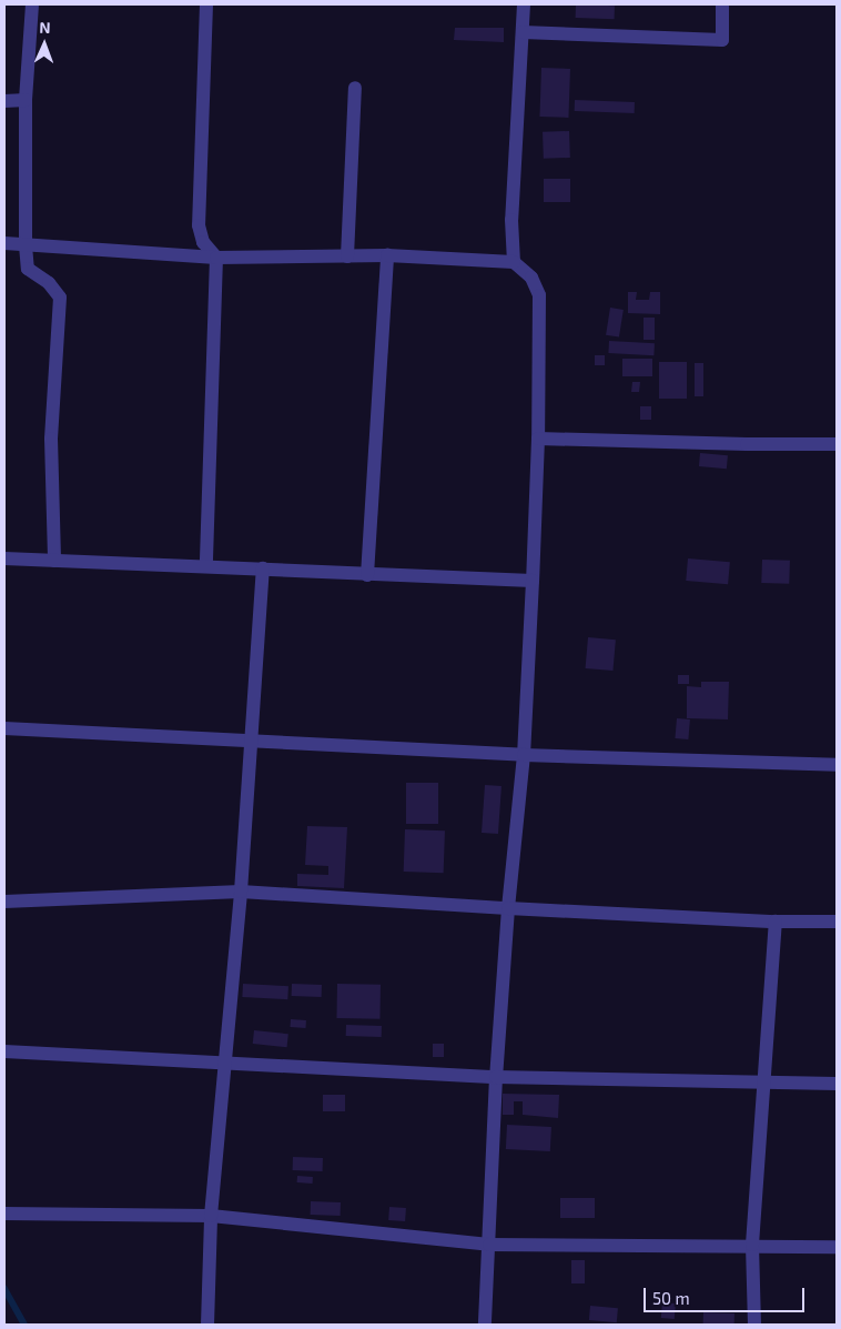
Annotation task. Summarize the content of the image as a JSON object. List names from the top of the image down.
{
  "scale_bar": "50 m",
  "north": "top"
}
